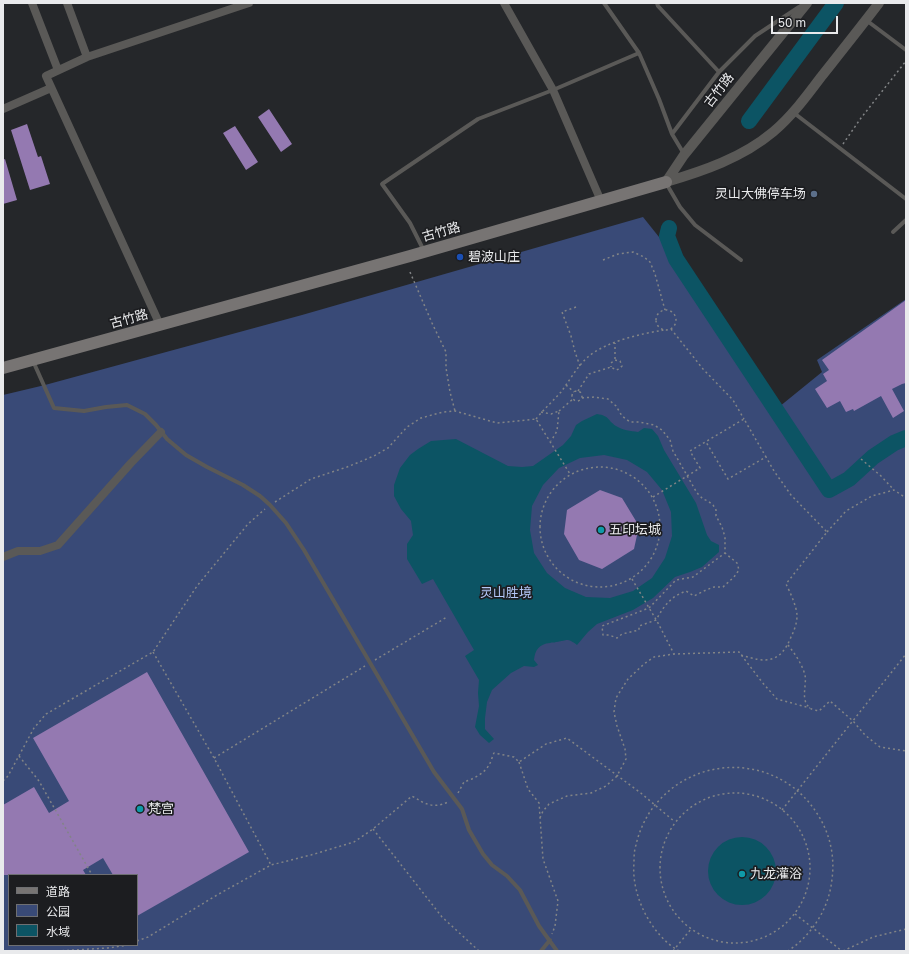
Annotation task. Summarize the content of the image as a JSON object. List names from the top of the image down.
{
  "streets": {
    "main road": ["古竹路"]
  },
  "parks": ["灵山胜境"],
  "places": [
    "灵山大佛停车场",
    "碧波山庄",
    "五印坛城",
    "梵宫",
    "九龙灌浴"
  ],
  "legend": ["道路", "公园", "水域"],
  "scale_bar": "50 m"
}
